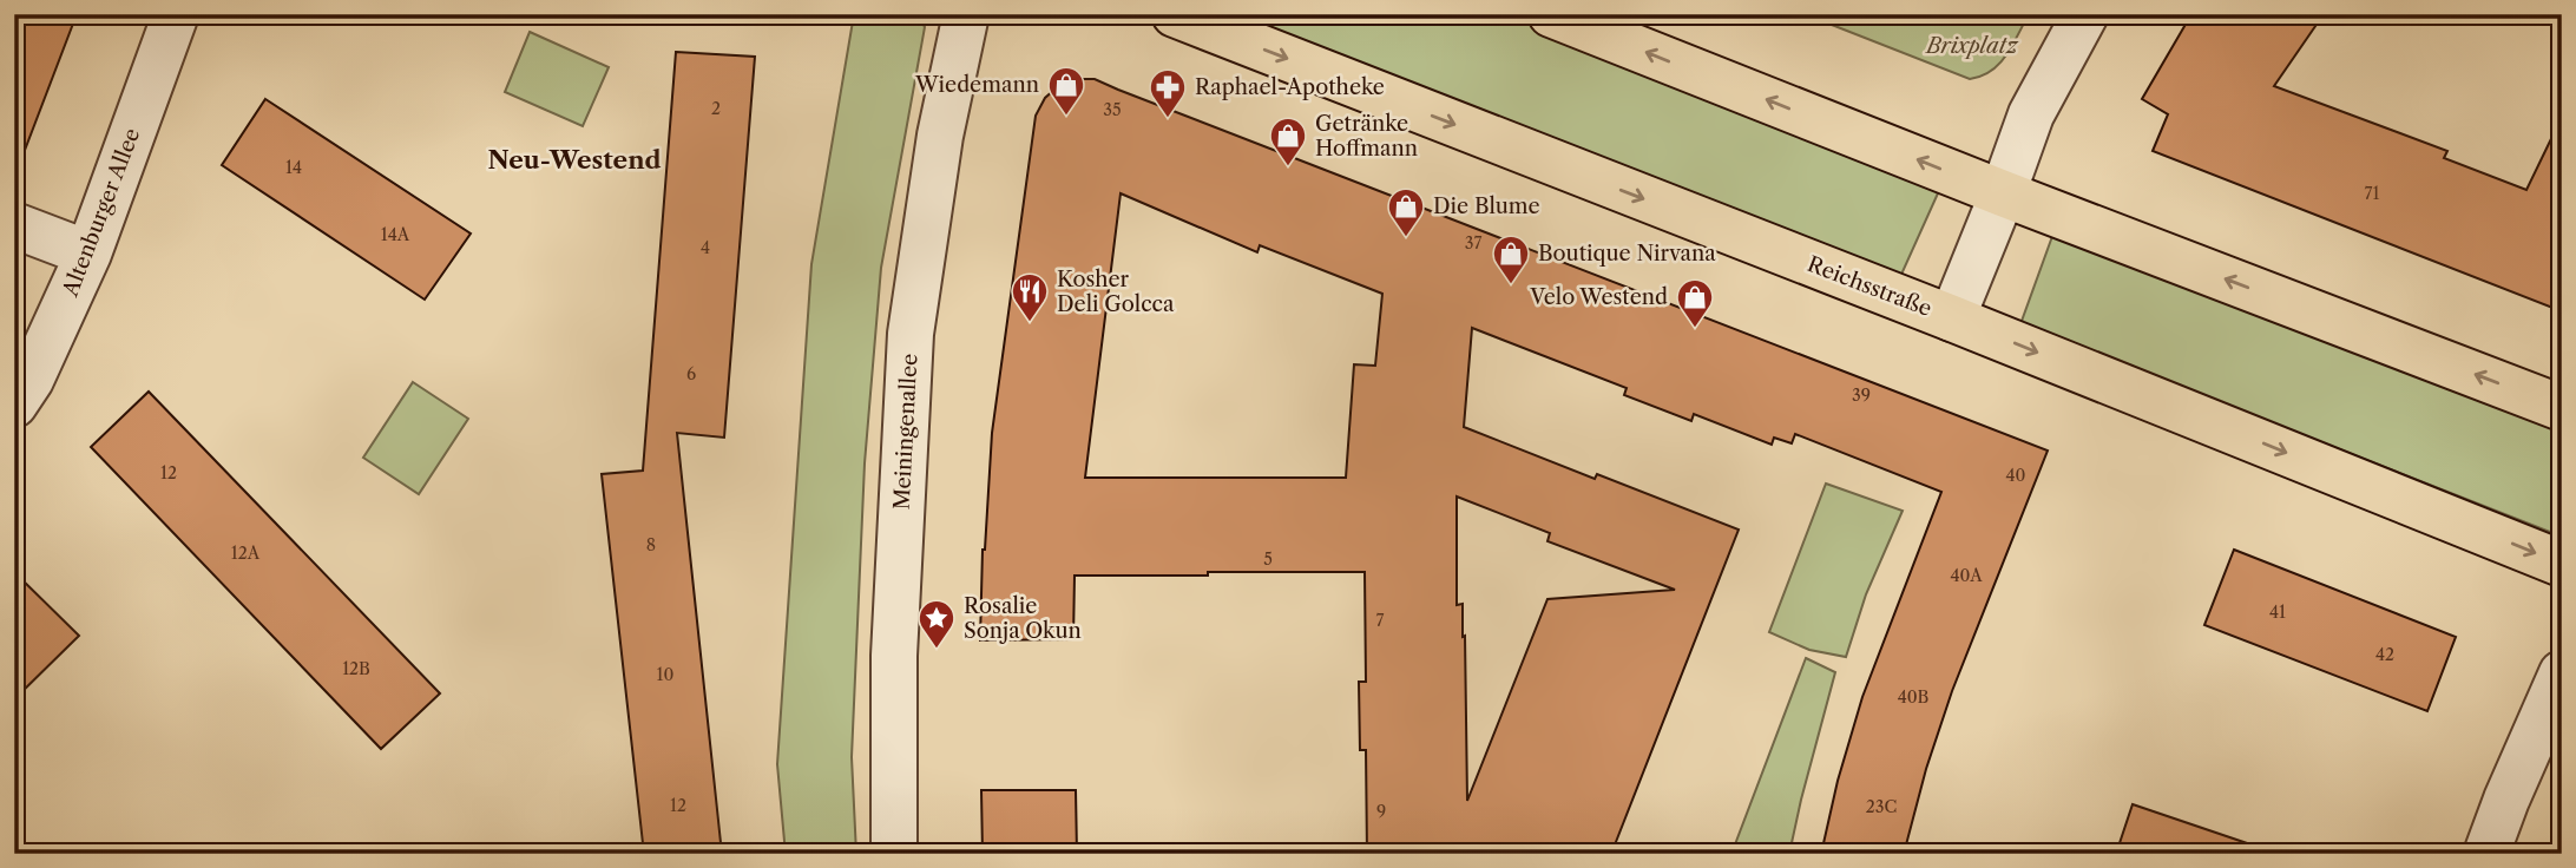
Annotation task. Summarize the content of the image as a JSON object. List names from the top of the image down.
{
  "streets": {
    "main road": ["Reichsstraße"],
    "street": ["Altenburger Allee", "Meiningenallee"]
  },
  "districts": ["Neu-Westend"],
  "parks": ["Brixplatz"],
  "places": {
    "shop": [
      "Wiedemann",
      "Getränke Hoffmann",
      "Die Blume",
      "Boutique Nirvana",
      "Velo Westend"
    ],
    "pharmacy": ["Raphael-Apotheke"],
    "restaurant": ["Kosher Deli Golcca"],
    "place": ["Rosalie Sonja Okun"]
  },
  "house_numbers": [
    "2",
    "35",
    "14",
    "71",
    "14A",
    "37",
    "4",
    "6",
    "39",
    "12",
    "40",
    "8",
    "12A",
    "5",
    "40A",
    "41",
    "7",
    "42",
    "12B",
    "10",
    "40B",
    "12",
    "23C",
    "9"
  ]
}
